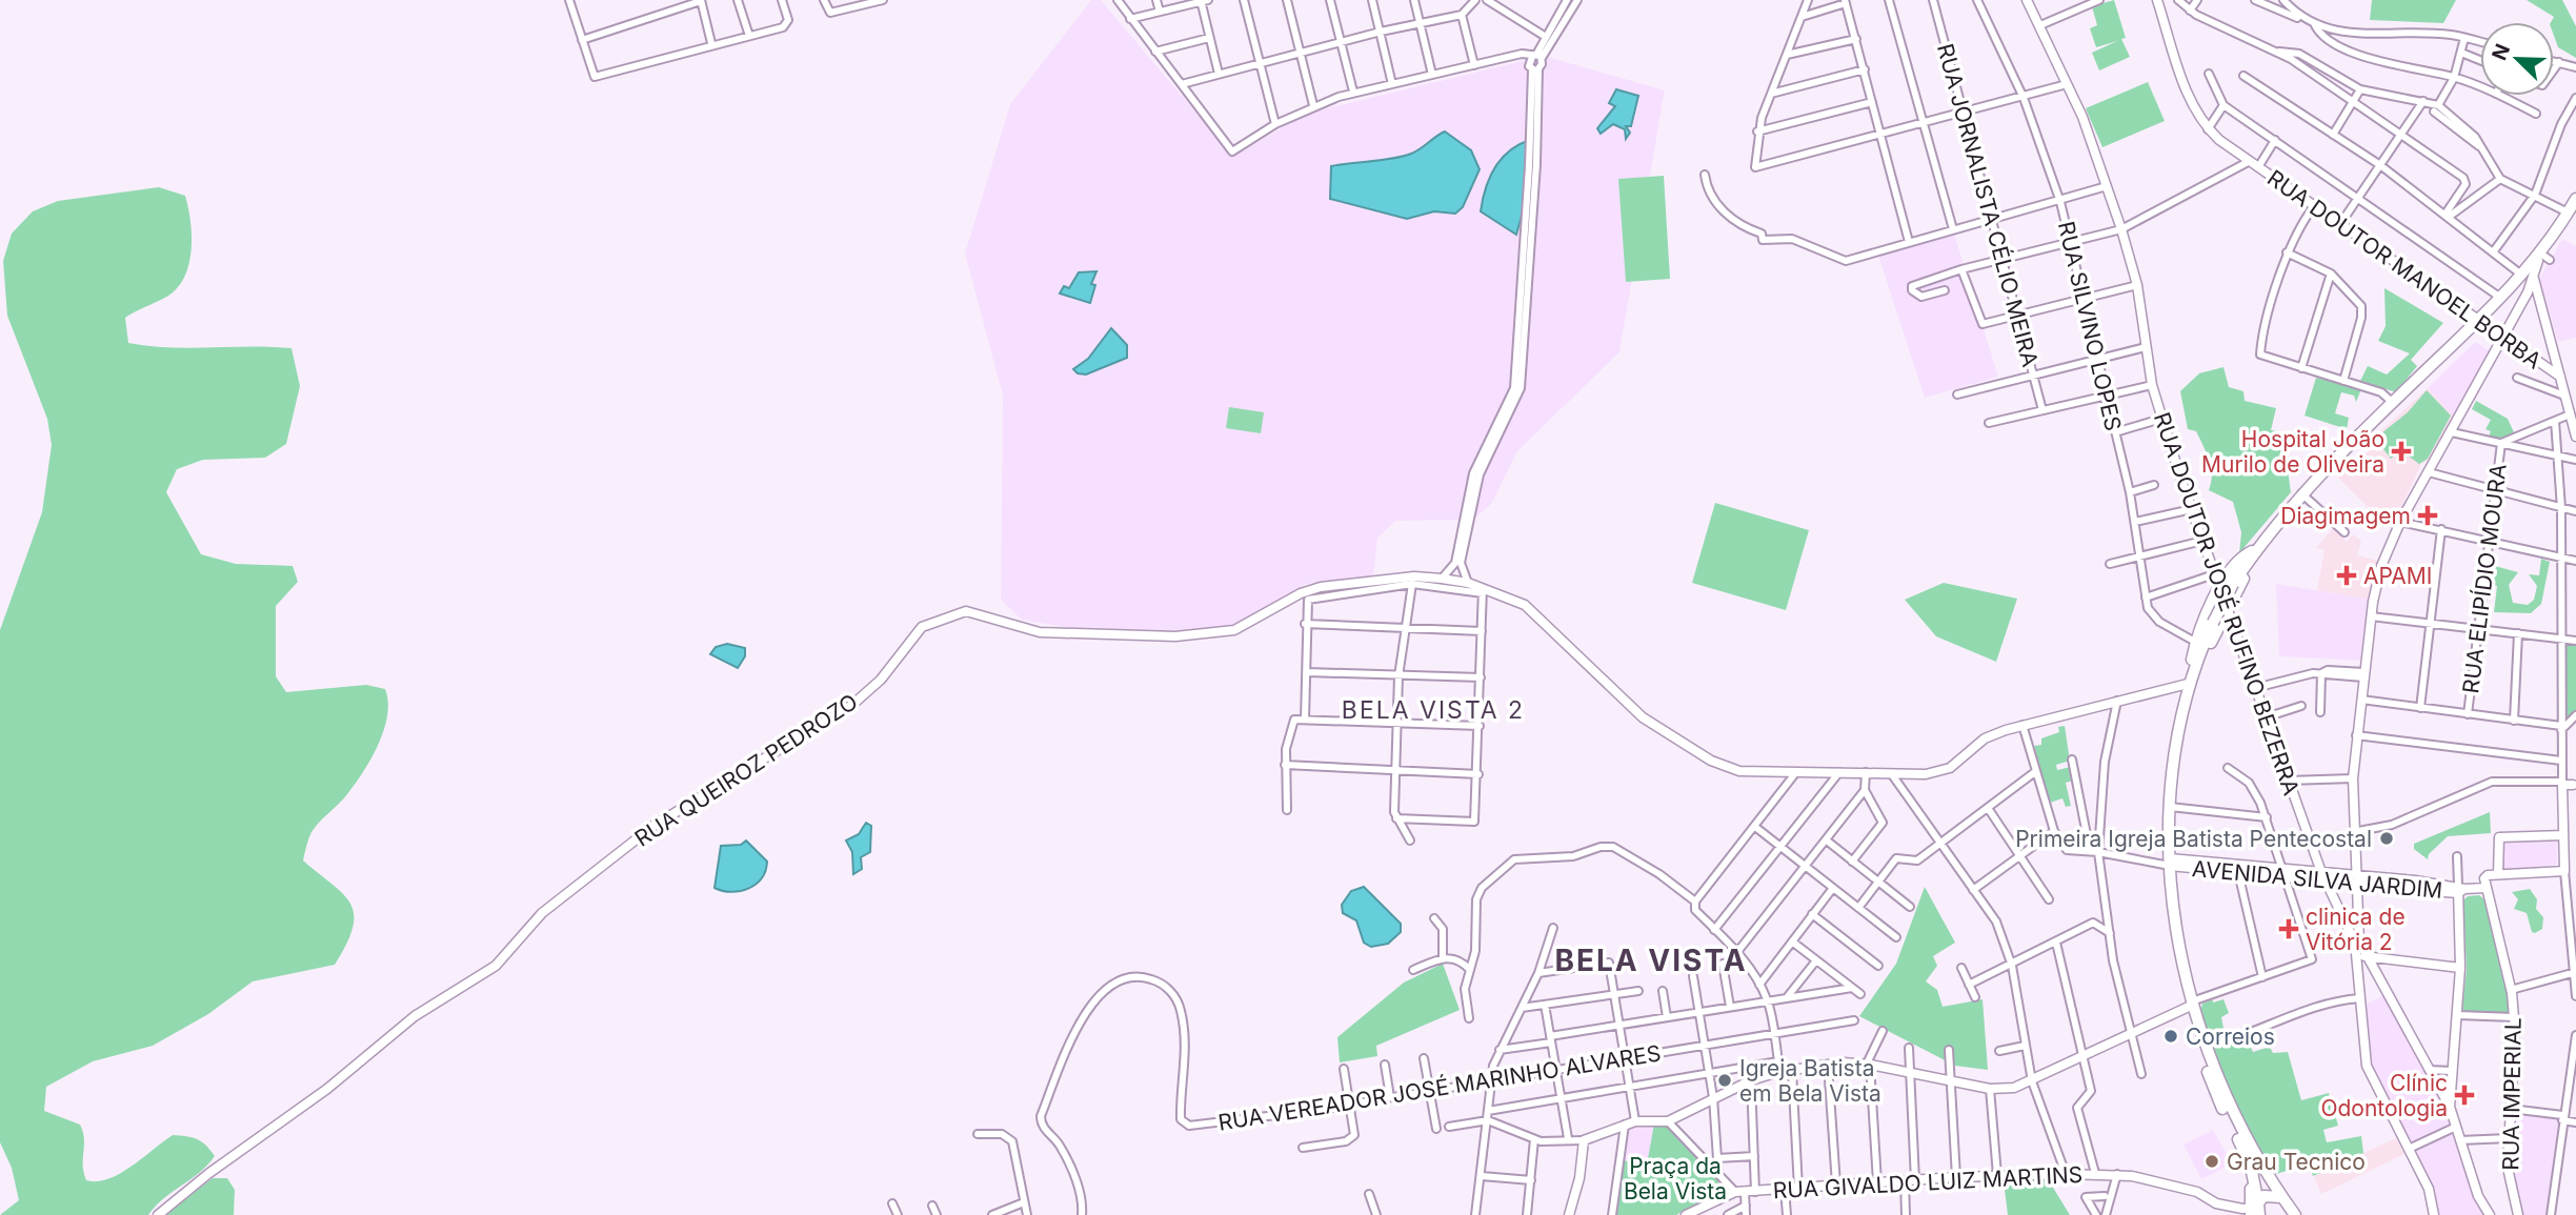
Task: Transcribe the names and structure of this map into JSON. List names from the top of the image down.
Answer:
{
  "streets": {
    "street": [
      "RUA JORNALISTA CÉLIO MEIRA",
      "RUA DOUTOR MANOEL BORBA",
      "RUA SILVINO LOPES",
      "RUA ELIPÍDIO MOURA",
      "RUA DOUTOR JOSÉ RUFINO BEZERRA",
      "RUA QUEIROZ PEDROZO",
      "AVENIDA SILVA JARDIM",
      "RUA VEREADOR JOSÉ MARINHO ALVARES",
      "RUA IMPERIAL",
      "RUA GIVALDO LUIZ MARTINS"
    ]
  },
  "crossings": [
    ["RUA DOUTOR JOSÉ RUFINO BEZERRA", "AVENIDA SILVA JARDIM"],
    ["AVENIDA SILVA JARDIM", "RUA IMPERIAL"]
  ],
  "districts": ["BELA VISTA 2", "BELA VISTA"],
  "parks": ["Praça da Bela Vista"],
  "places": {
    "health": [
      "Hospital João Murilo de Oliveira",
      "Diagimagem",
      "APAMI",
      "clinica de Vitória 2",
      "Clínic Odontologia"
    ],
    "other": [
      "Primeira Igreja Batista Pentecostal",
      "Correios",
      "Igreja Batista em Bela Vista",
      "Grau Tecnico"
    ]
  },
  "north": "top left"
}
